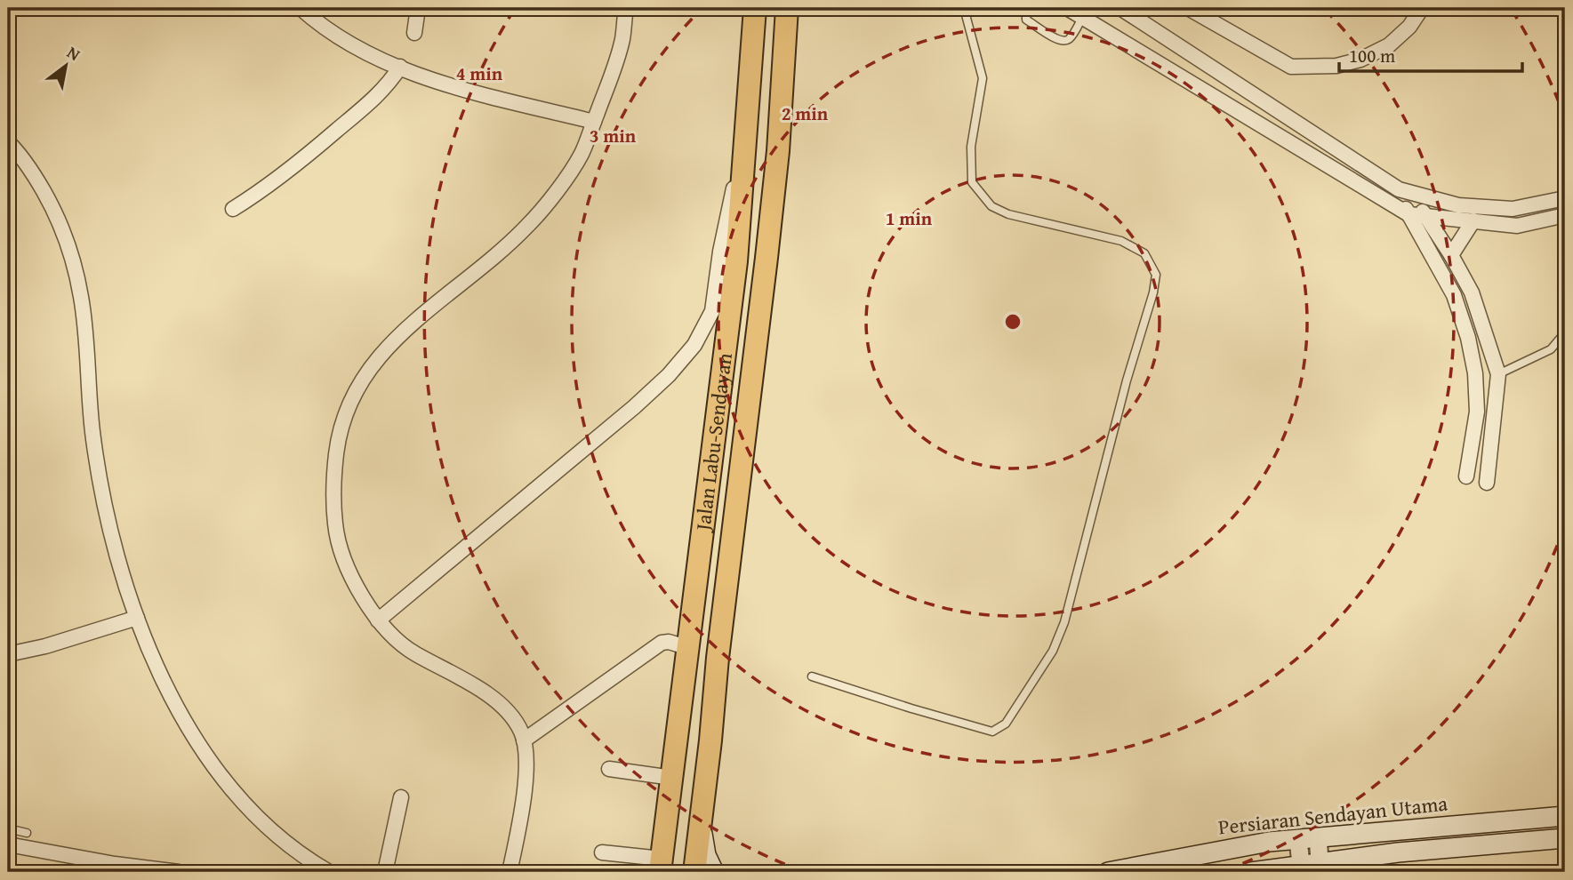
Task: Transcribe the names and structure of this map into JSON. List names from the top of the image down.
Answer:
{
  "streets": {
    "main road": ["Jalan Labu-Sendayan", "Persiaran Sendayan Utama"]
  },
  "scale_bar": "100 m",
  "north": "top right",
  "rings": [
    "4 min",
    "2 min",
    "3 min",
    "1 min"
  ]
}
